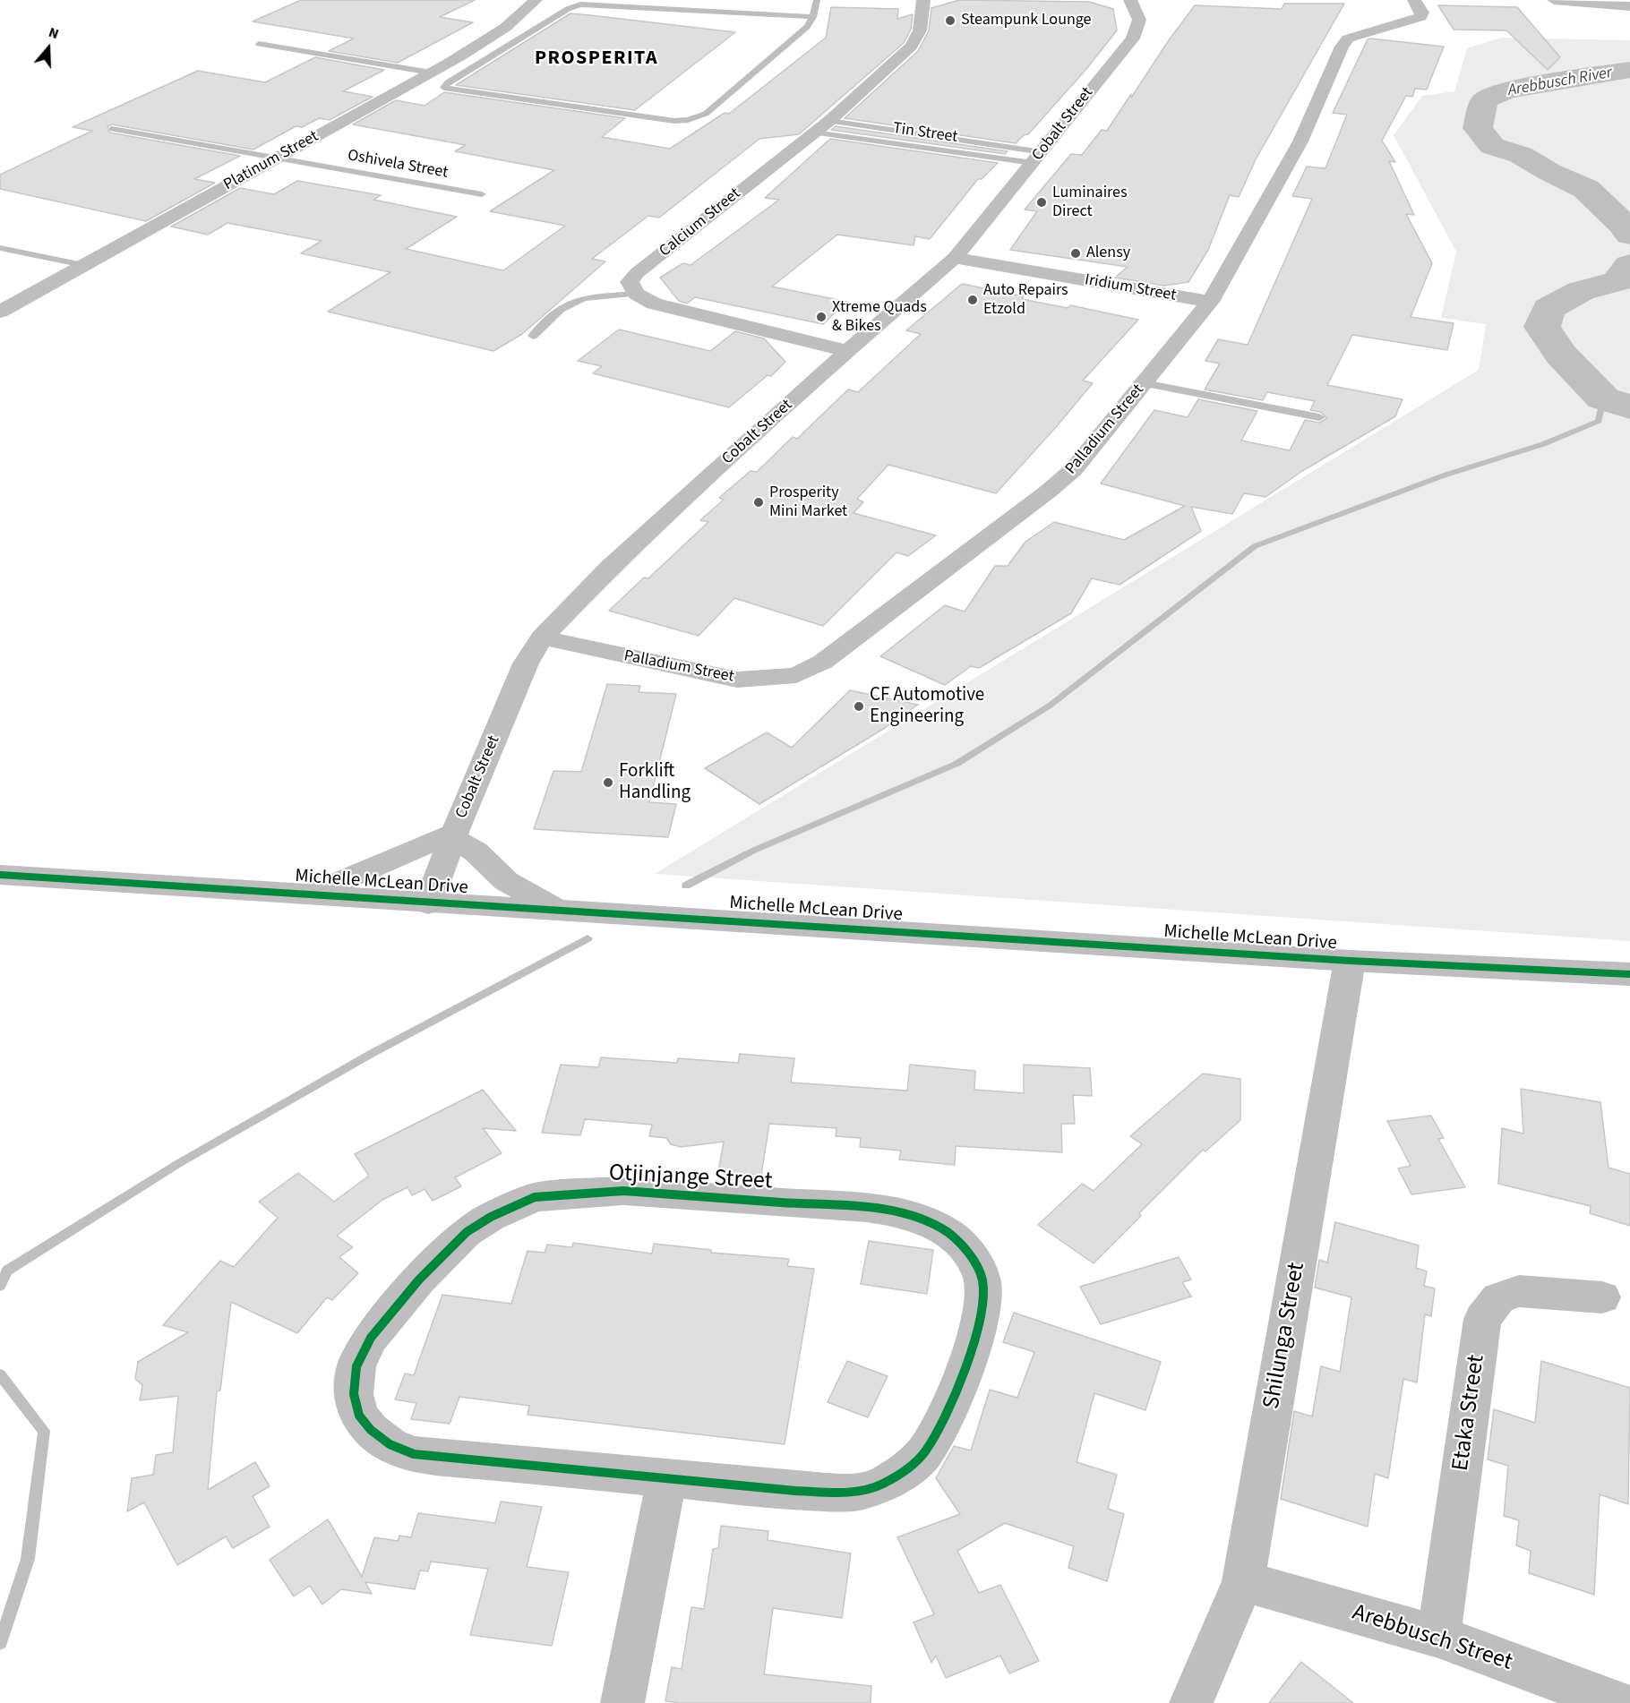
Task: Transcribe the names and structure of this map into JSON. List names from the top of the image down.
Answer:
{
  "streets": {
    "street": [
      "Cobalt Street",
      "Platinum Street",
      "Calcium Street",
      "Iridium Street",
      "Palladium Street",
      "Michelle McLean Drive",
      "Otjinjange Street",
      "Shilunga Street",
      "Etaka Street",
      "Arebbusch Street"
    ],
    "lane": ["Tin Street", "Oshivela Street"]
  },
  "crossings": [
    ["Cobalt Street", "Tin Street"],
    ["Cobalt Street", "Iridium Street"],
    ["Cobalt Street", "Palladium Street"],
    ["Cobalt Street", "Michelle McLean Drive"],
    ["Tin Street", "Calcium Street"],
    ["Platinum Street", "Oshivela Street"],
    ["Iridium Street", "Palladium Street"],
    ["Michelle McLean Drive", "Shilunga Street"],
    ["Shilunga Street", "Arebbusch Street"],
    ["Etaka Street", "Arebbusch Street"]
  ],
  "districts": ["PROSPERITA"],
  "water": ["Arebbusch River"],
  "places": [
    "Steampunk Lounge",
    "Luminaires Direct",
    "Alensy",
    "Auto Repairs Etzold",
    "Xtreme Quads & Bikes",
    "Prosperity Mini Market",
    "CF Automotive Engineering",
    "Forklift Handling"
  ],
  "north": "top"
}
